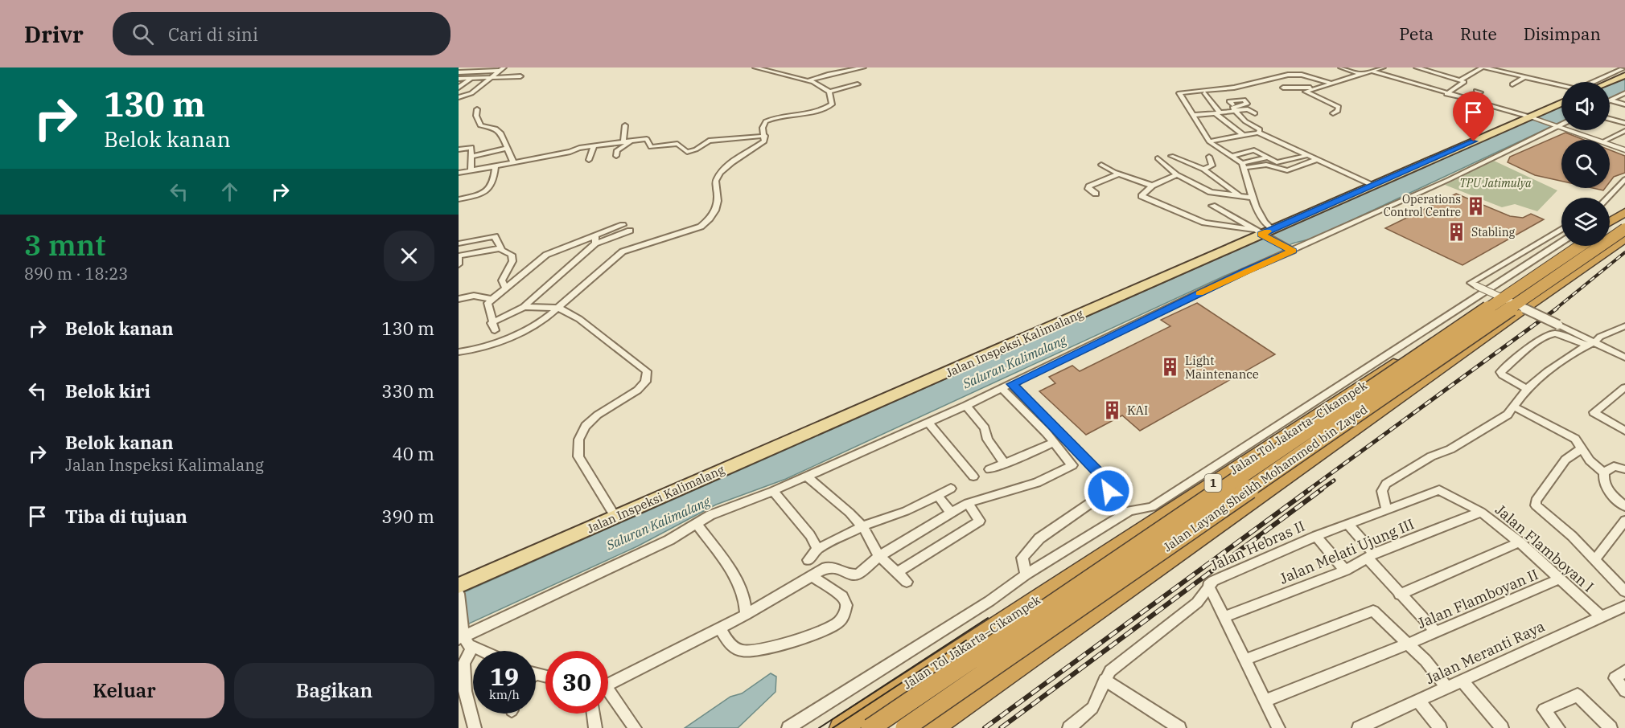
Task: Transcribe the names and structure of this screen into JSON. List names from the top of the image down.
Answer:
{
  "streets": {
    "highway": ["Jalan Tol Jakarta–Cikampek", "Jalan Layang Sheikh Mohammed bin Zayed", "1"],
    "main road": ["Jalan Inspeksi Kalimalang"],
    "street": [
      "Jalan Hebras II",
      "Jalan Flamboyan I",
      "Jalan Melati Ujung III",
      "Jalan Flamboyan II",
      "Jalan Meranti Raya"
    ]
  },
  "crossings": [
    ["Jalan Hebras II", "Jalan Flamboyan I"],
    ["Jalan Hebras II", "Jalan Melati Ujung III"],
    ["Jalan Hebras II", "Jalan Flamboyan II"],
    ["Jalan Flamboyan I", "Jalan Melati Ujung III"],
    ["Jalan Flamboyan I", "Jalan Flamboyan II"],
    ["Jalan Flamboyan I", "Jalan Meranti Raya"]
  ],
  "water": ["Saluran Kalimalang"],
  "parks": ["TPU Jatimulya"],
  "places": {
    "building": [
      "Operations Control Centre",
      "Stabling",
      "Light Maintenance",
      "KAI"
    ]
  },
  "page": {
    "header": "Drivr",
    "search": "Cari di sini",
    "nav": ["Peta", "Rute", "Disimpan"],
    "turn": ["130 m", "Belok kanan"],
    "heading": ["3 mnt", "890 m · 18:23"],
    "list": [
      {
        "name": "Belok kanan",
        "value": "130 m"
      },
      {
        "name": "Belok kiri",
        "value": "330 m"
      },
      {
        "name": "Belok kanan",
        "note": "Jalan Inspeksi Kalimalang",
        "value": "40 m"
      },
      {
        "name": "Tiba di tujuan",
        "value": "390 m"
      }
    ],
    "speed": "19 km/h",
    "limit": "30",
    "buttons": ["Keluar", "Bagikan"]
  }
}
